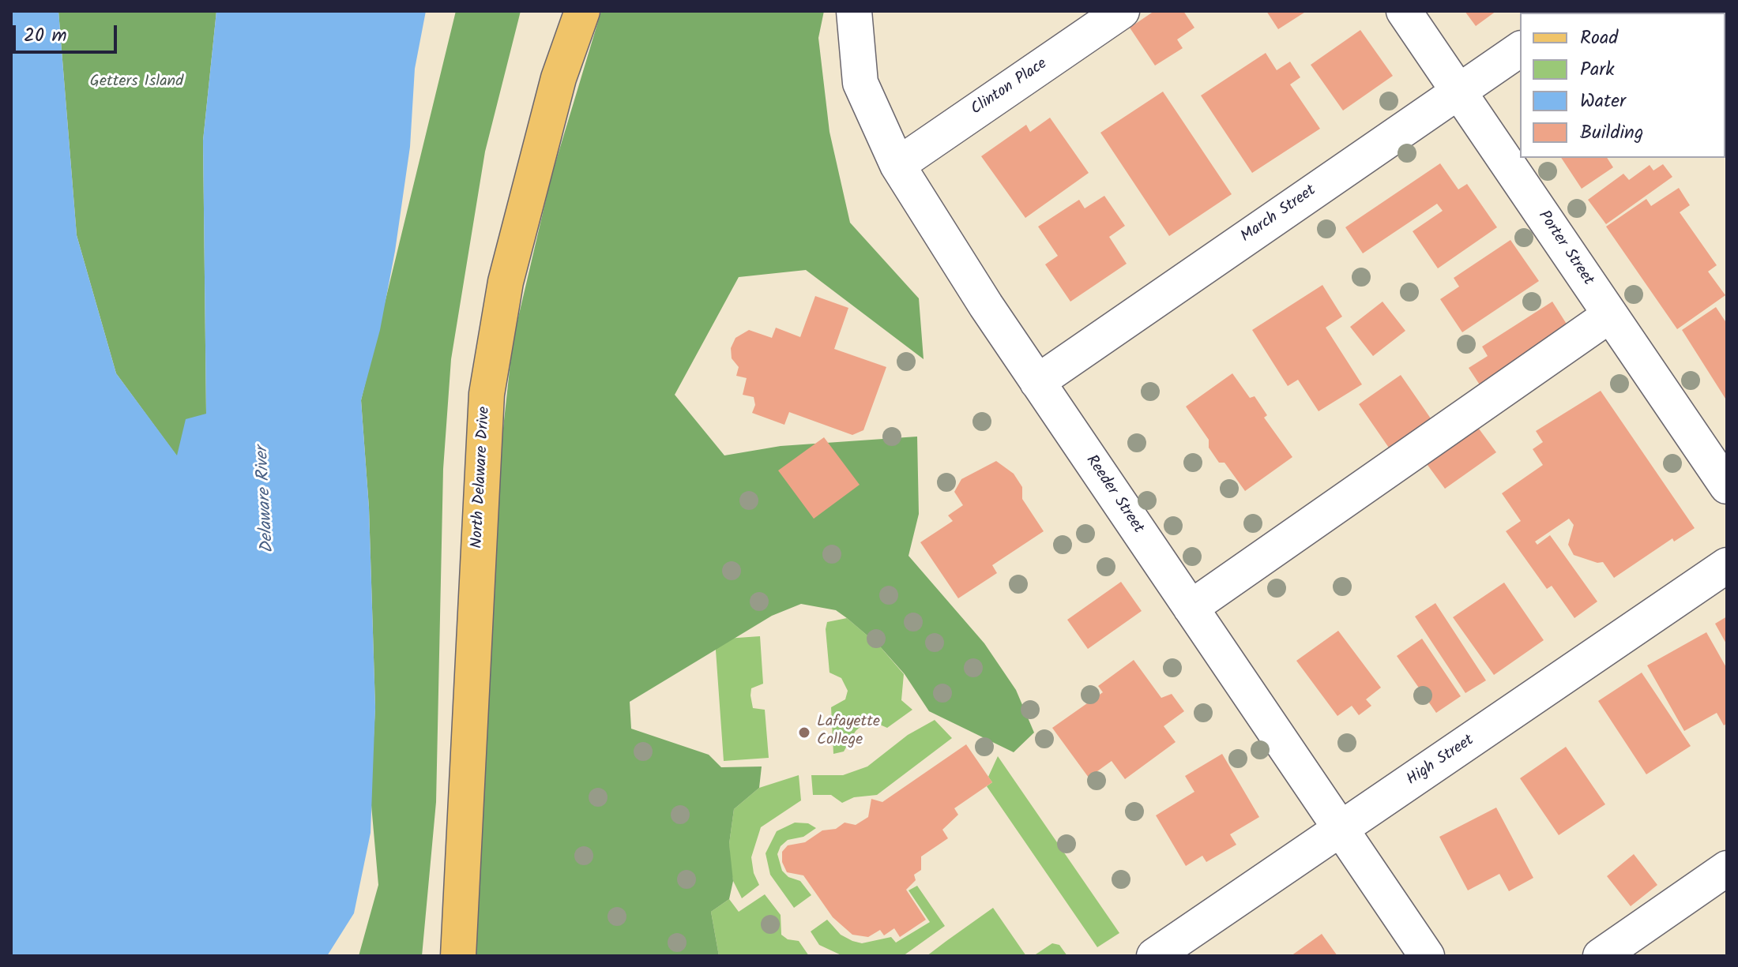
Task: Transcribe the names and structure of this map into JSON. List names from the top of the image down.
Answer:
{
  "streets": {
    "main road": ["North Delaware Drive"],
    "street": [
      "Clinton Place",
      "March Street",
      "Porter Street",
      "Reeder Street",
      "High Street"
    ]
  },
  "crossings": [
    ["Clinton Place", "Reeder Street"],
    ["March Street", "Porter Street"],
    ["March Street", "Reeder Street"],
    ["Reeder Street", "High Street"]
  ],
  "water": ["Delaware River"],
  "parks": ["Getters Island"],
  "places": ["Lafayette College"],
  "legend": [
    "Road",
    "Park",
    "Water",
    "Building"
  ],
  "scale_bar": "20 m"
}
